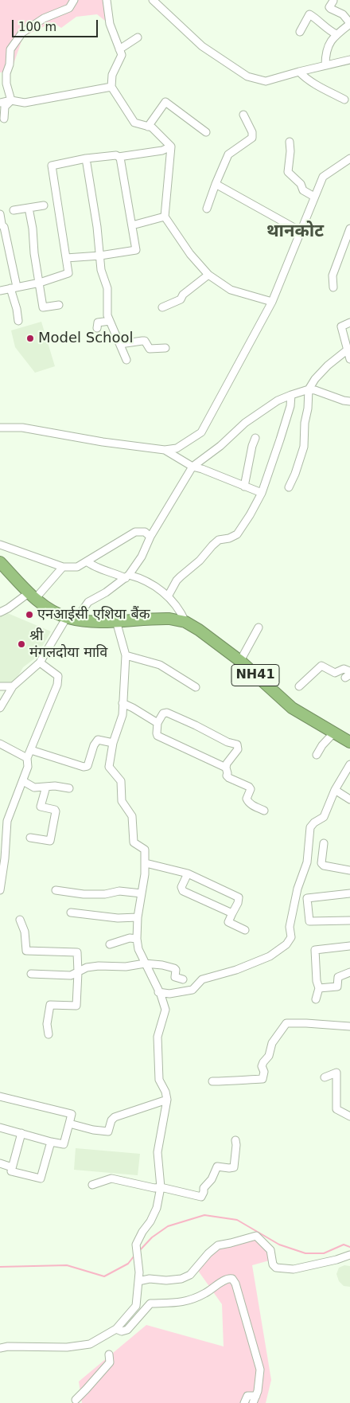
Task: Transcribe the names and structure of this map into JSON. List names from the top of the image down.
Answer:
{
  "streets": {
    "highway": ["NH41"]
  },
  "districts": ["थानकोट"],
  "places": ["Model School", "एनआईसी एशिया बैंक", "श्री मंगलदोया मावि"],
  "scale_bar": "100 m"
}
